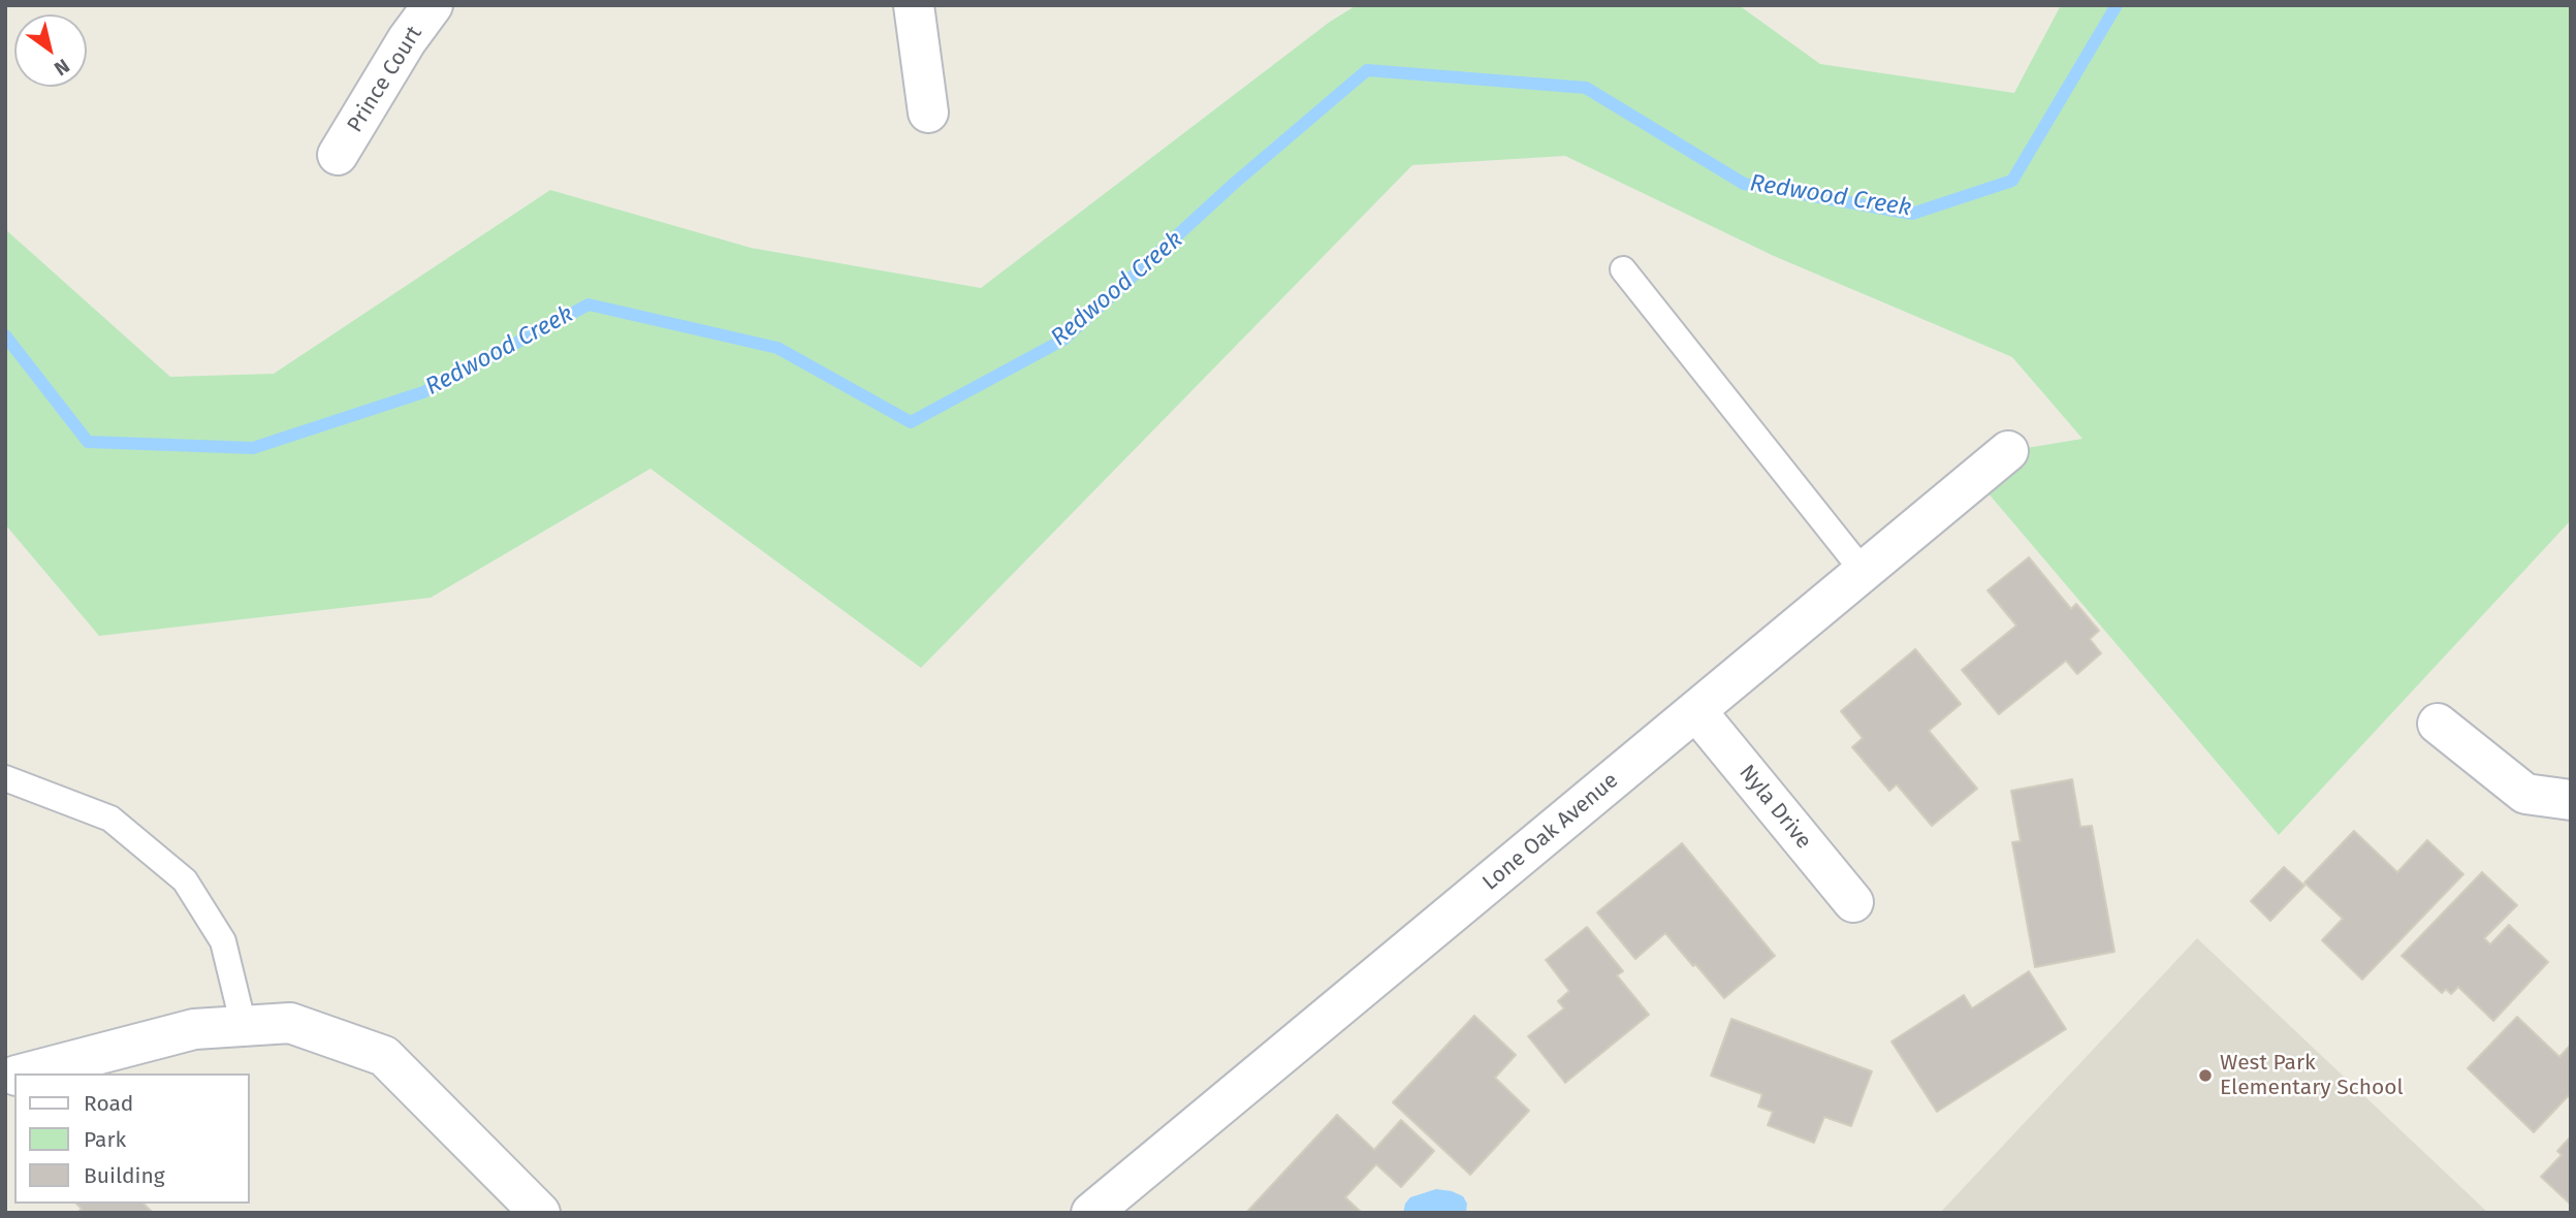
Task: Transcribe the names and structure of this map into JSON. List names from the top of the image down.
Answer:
{
  "streets": {
    "street": ["Prince Court", "Nyla Drive", "Lone Oak Avenue"]
  },
  "crossings": [
    ["Nyla Drive", "Lone Oak Avenue"]
  ],
  "water": ["Redwood Creek"],
  "places": ["West Park Elementary School"],
  "legend": ["Road", "Park", "Building"],
  "north": "bottom right"
}
